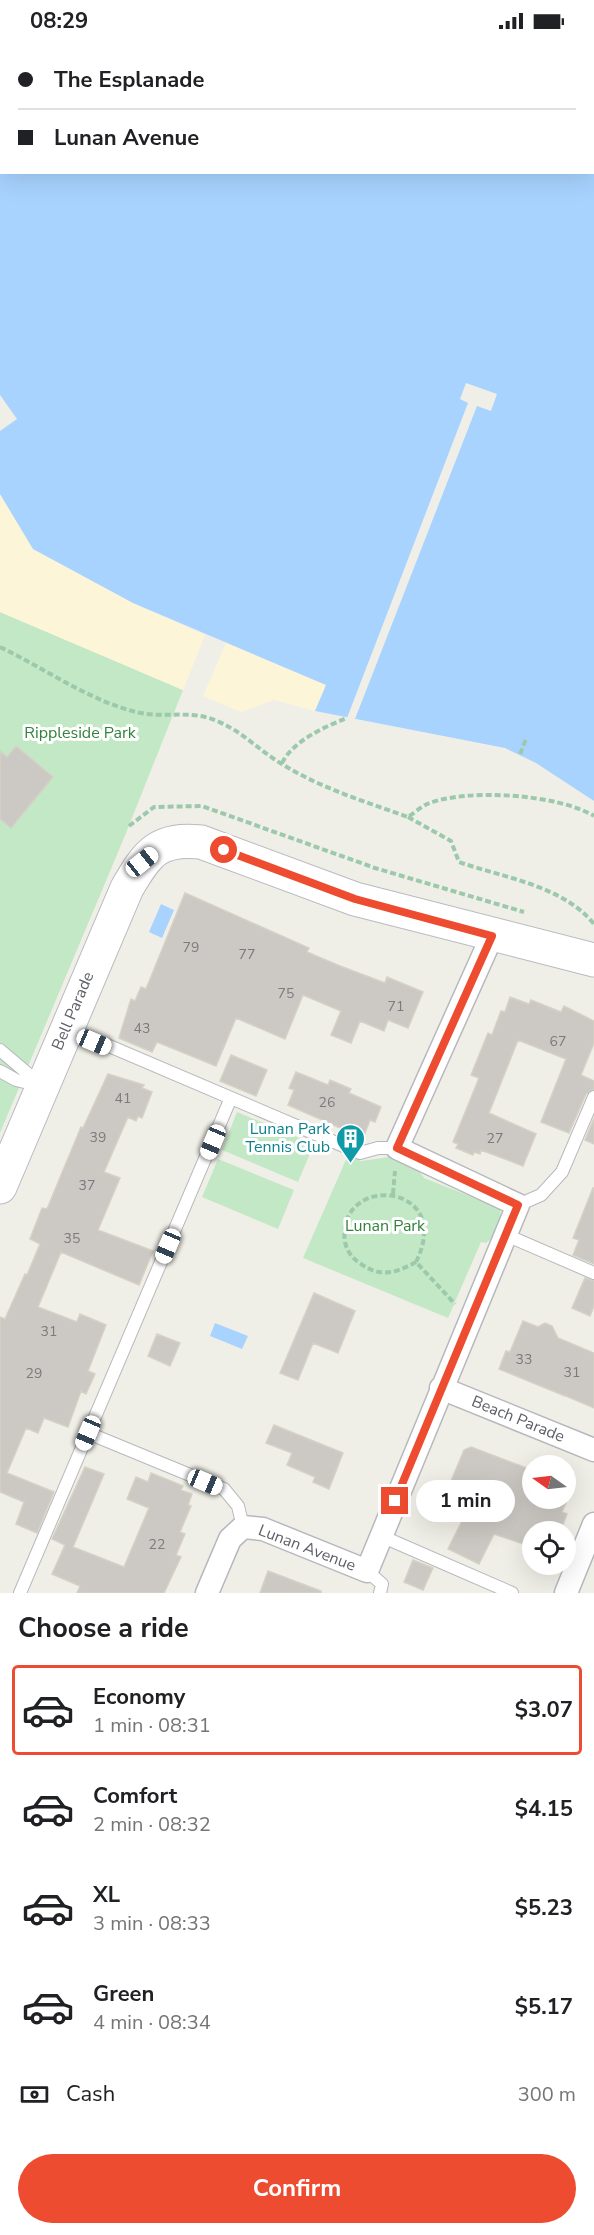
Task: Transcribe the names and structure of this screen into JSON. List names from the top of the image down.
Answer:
{
  "streets": {
    "street": ["Bell Parade", "Beach Parade", "Lunan Avenue"]
  },
  "crossings": [
    ["Beach Parade", "Lunan Avenue"]
  ],
  "parks": ["Rippleside Park", "Lunan Park"],
  "places": {
    "building": ["Lunan Park Tennis Club"]
  },
  "house_numbers": [
    "79",
    "77",
    "75",
    "71",
    "43",
    "67",
    "41",
    "26",
    "39",
    "27",
    "37",
    "35",
    "31",
    "33",
    "31",
    "29",
    "22"
  ],
  "north": "left",
  "page": {
    "status": "08:29",
    "banner": ["The Esplanade", "Lunan Avenue"],
    "bubble": "1 min",
    "heading": "Choose a ride",
    "list": [
      {
        "name": "Economy",
        "note": "1 min · 08:31",
        "value": "$3.07"
      },
      {
        "name": "Comfort",
        "note": "2 min · 08:32",
        "value": "$4.15"
      },
      {
        "name": "XL",
        "note": "3 min · 08:33",
        "value": "$5.23"
      },
      {
        "name": "Green",
        "note": "4 min · 08:34",
        "value": "$5.17"
      }
    ],
    "pay": ["Cash", "300 m"],
    "buttons": "Confirm"
  }
}
